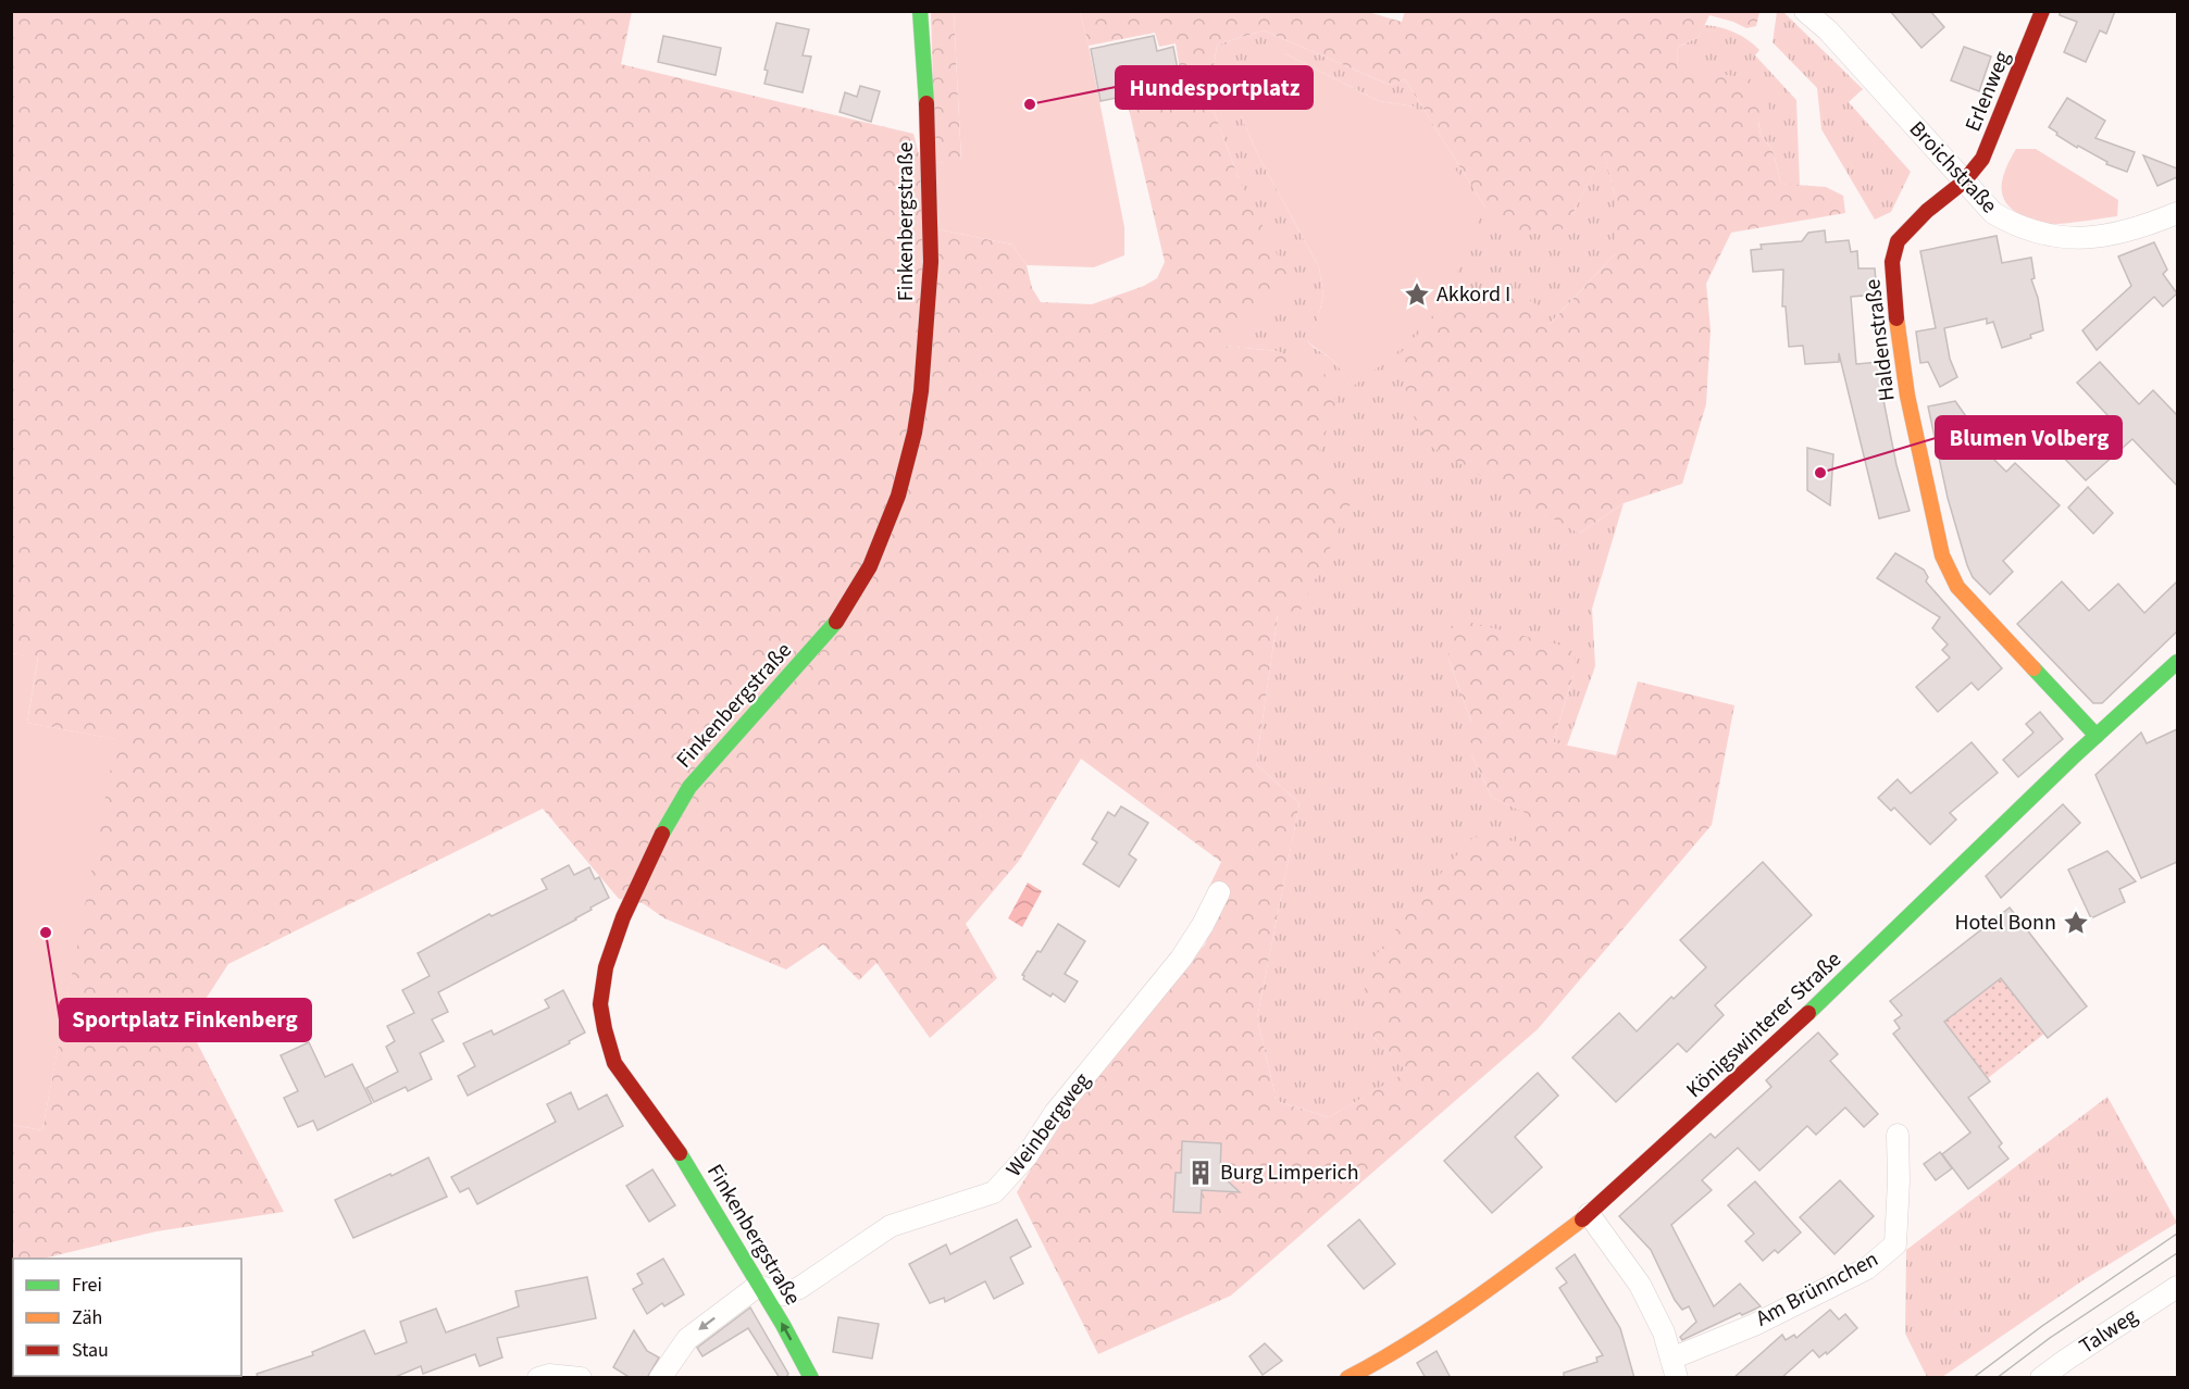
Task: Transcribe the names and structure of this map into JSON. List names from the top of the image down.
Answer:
{
  "streets": {
    "street": [
      "Erlenweg",
      "Broichstraße",
      "Finkenbergstraße",
      "Haldenstraße",
      "Königswinterer Straße",
      "Weinbergweg",
      "Am Brünnchen",
      "Talweg"
    ]
  },
  "crossings": [
    ["Erlenweg", "Broichstraße"],
    ["Erlenweg", "Haldenstraße"],
    ["Broichstraße", "Haldenstraße"],
    ["Finkenbergstraße", "Weinbergweg"],
    ["Haldenstraße", "Königswinterer Straße"]
  ],
  "places": {
    "other": ["Hundesportplatz", "Blumen Volberg", "Sportplatz Finkenberg"],
    "place": ["Akkord I", "Hotel Bonn"],
    "building": ["Burg Limperich"]
  },
  "legend": ["Frei", "Zäh", "Stau"]
}
